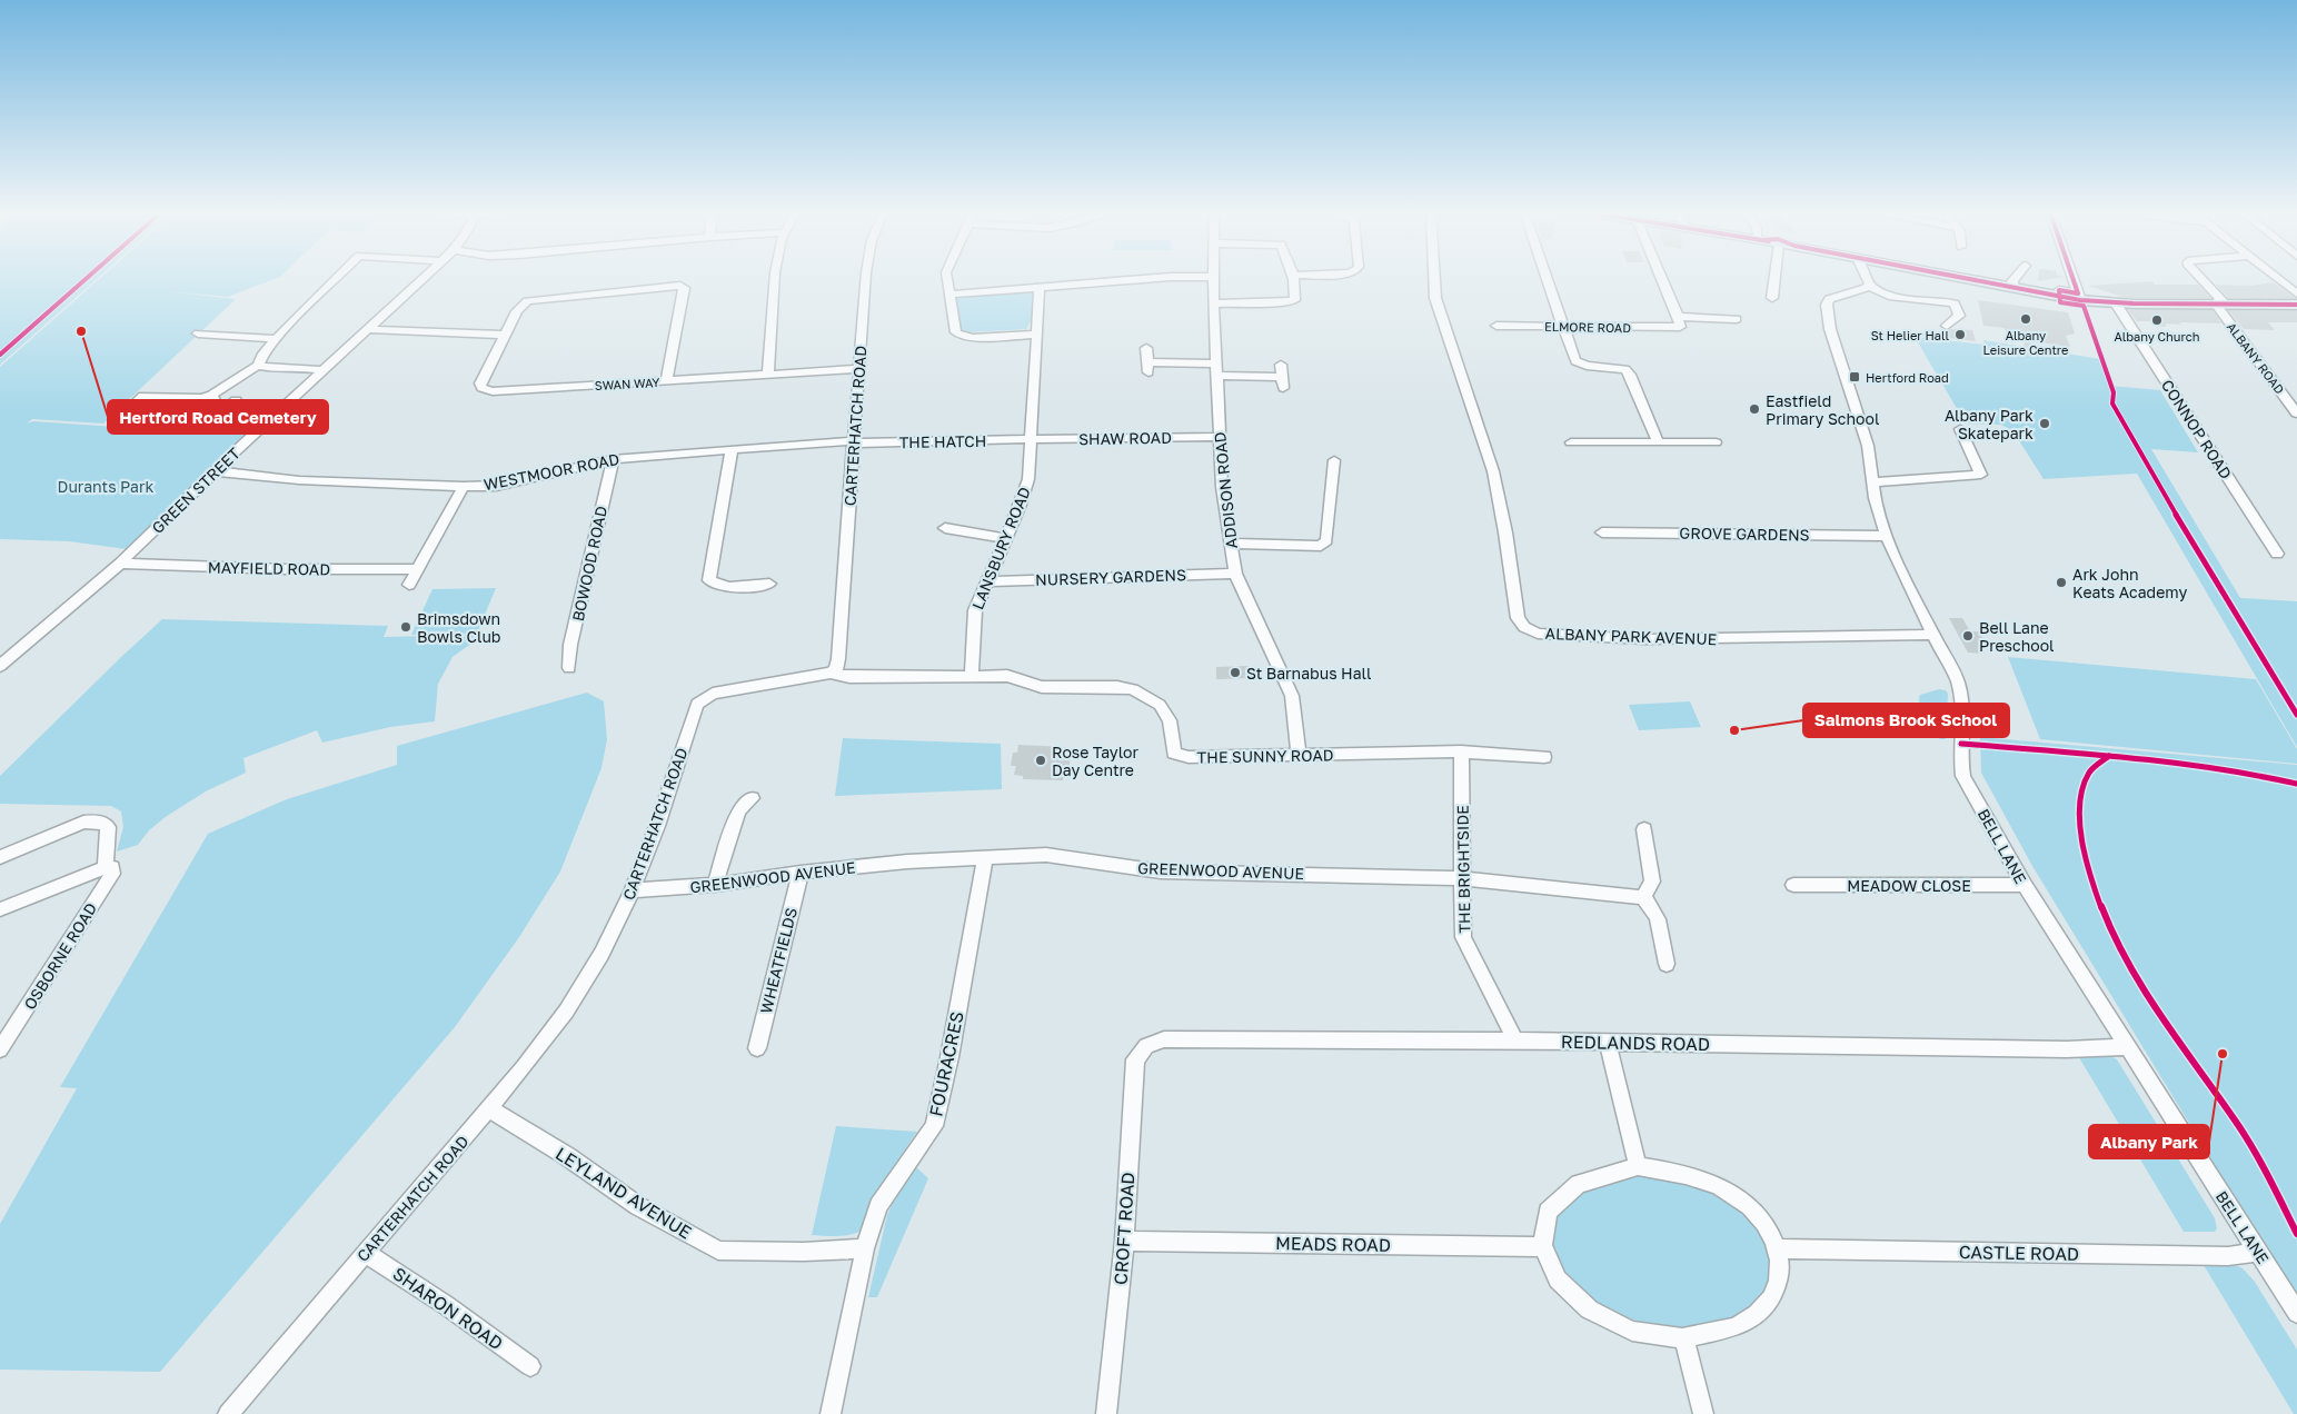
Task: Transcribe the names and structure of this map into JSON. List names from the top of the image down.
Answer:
{
  "streets": {
    "street": [
      "ELMORE ROAD",
      "ALBANY ROAD",
      "SWAN WAY",
      "CARTERHATCH ROAD",
      "CONNOP ROAD",
      "SHAW ROAD",
      "THE HATCH",
      "WESTMOOR ROAD",
      "GREEN STREET",
      "ADDISON ROAD",
      "GROVE GARDENS",
      "LANSBURY ROAD",
      "BOWOOD ROAD",
      "MAYFIELD ROAD",
      "NURSERY GARDENS",
      "ALBANY PARK AVENUE",
      "THE SUNNY ROAD",
      "BELL LANE",
      "THE BRIGHTSIDE",
      "GREENWOOD AVENUE",
      "MEADOW CLOSE",
      "OSBORNE ROAD",
      "WHEATFIELDS",
      "REDLANDS ROAD",
      "FOURACRES",
      "LEYLAND AVENUE",
      "CROFT ROAD",
      "MEADS ROAD",
      "CASTLE ROAD",
      "SHARON ROAD"
    ]
  },
  "crossings": [
    ["SWAN WAY", "CARTERHATCH ROAD"],
    ["CARTERHATCH ROAD", "THE HATCH"],
    ["CARTERHATCH ROAD", "WESTMOOR ROAD"],
    ["CARTERHATCH ROAD", "THE SUNNY ROAD"],
    ["CARTERHATCH ROAD", "GREENWOOD AVENUE"],
    ["CARTERHATCH ROAD", "LEYLAND AVENUE"],
    ["CARTERHATCH ROAD", "SHARON ROAD"],
    ["SHAW ROAD", "THE HATCH"],
    ["SHAW ROAD", "ADDISON ROAD"],
    ["SHAW ROAD", "LANSBURY ROAD"],
    ["THE HATCH", "WESTMOOR ROAD"],
    ["THE HATCH", "LANSBURY ROAD"],
    ["WESTMOOR ROAD", "GREEN STREET"],
    ["WESTMOOR ROAD", "BOWOOD ROAD"],
    ["GREEN STREET", "MAYFIELD ROAD"],
    ["ADDISON ROAD", "NURSERY GARDENS"],
    ["ADDISON ROAD", "THE SUNNY ROAD"],
    ["GROVE GARDENS", "BELL LANE"],
    ["LANSBURY ROAD", "NURSERY GARDENS"],
    ["LANSBURY ROAD", "THE SUNNY ROAD"],
    ["ALBANY PARK AVENUE", "BELL LANE"],
    ["THE SUNNY ROAD", "THE BRIGHTSIDE"],
    ["BELL LANE", "MEADOW CLOSE"],
    ["BELL LANE", "REDLANDS ROAD"],
    ["BELL LANE", "CASTLE ROAD"],
    ["THE BRIGHTSIDE", "GREENWOOD AVENUE"],
    ["THE BRIGHTSIDE", "REDLANDS ROAD"],
    ["GREENWOOD AVENUE", "WHEATFIELDS"],
    ["GREENWOOD AVENUE", "FOURACRES"],
    ["REDLANDS ROAD", "CROFT ROAD"],
    ["FOURACRES", "LEYLAND AVENUE"],
    ["CROFT ROAD", "MEADS ROAD"]
  ],
  "parks": ["Durants Park"],
  "places": {
    "other": [
      "Albany Leisure Centre",
      "Albany Church",
      "Hertford Road Cemetery",
      "St Helier Hall",
      "Eastfield Primary School",
      "Albany Park Skatepark",
      "Ark John Keats Academy",
      "Brimsdown Bowls Club",
      "Bell Lane Preschool",
      "St Barnabus Hall",
      "Salmons Brook School",
      "Rose Taylor Day Centre",
      "Albany Park"
    ],
    "transit": ["Hertford Road"]
  }
}
